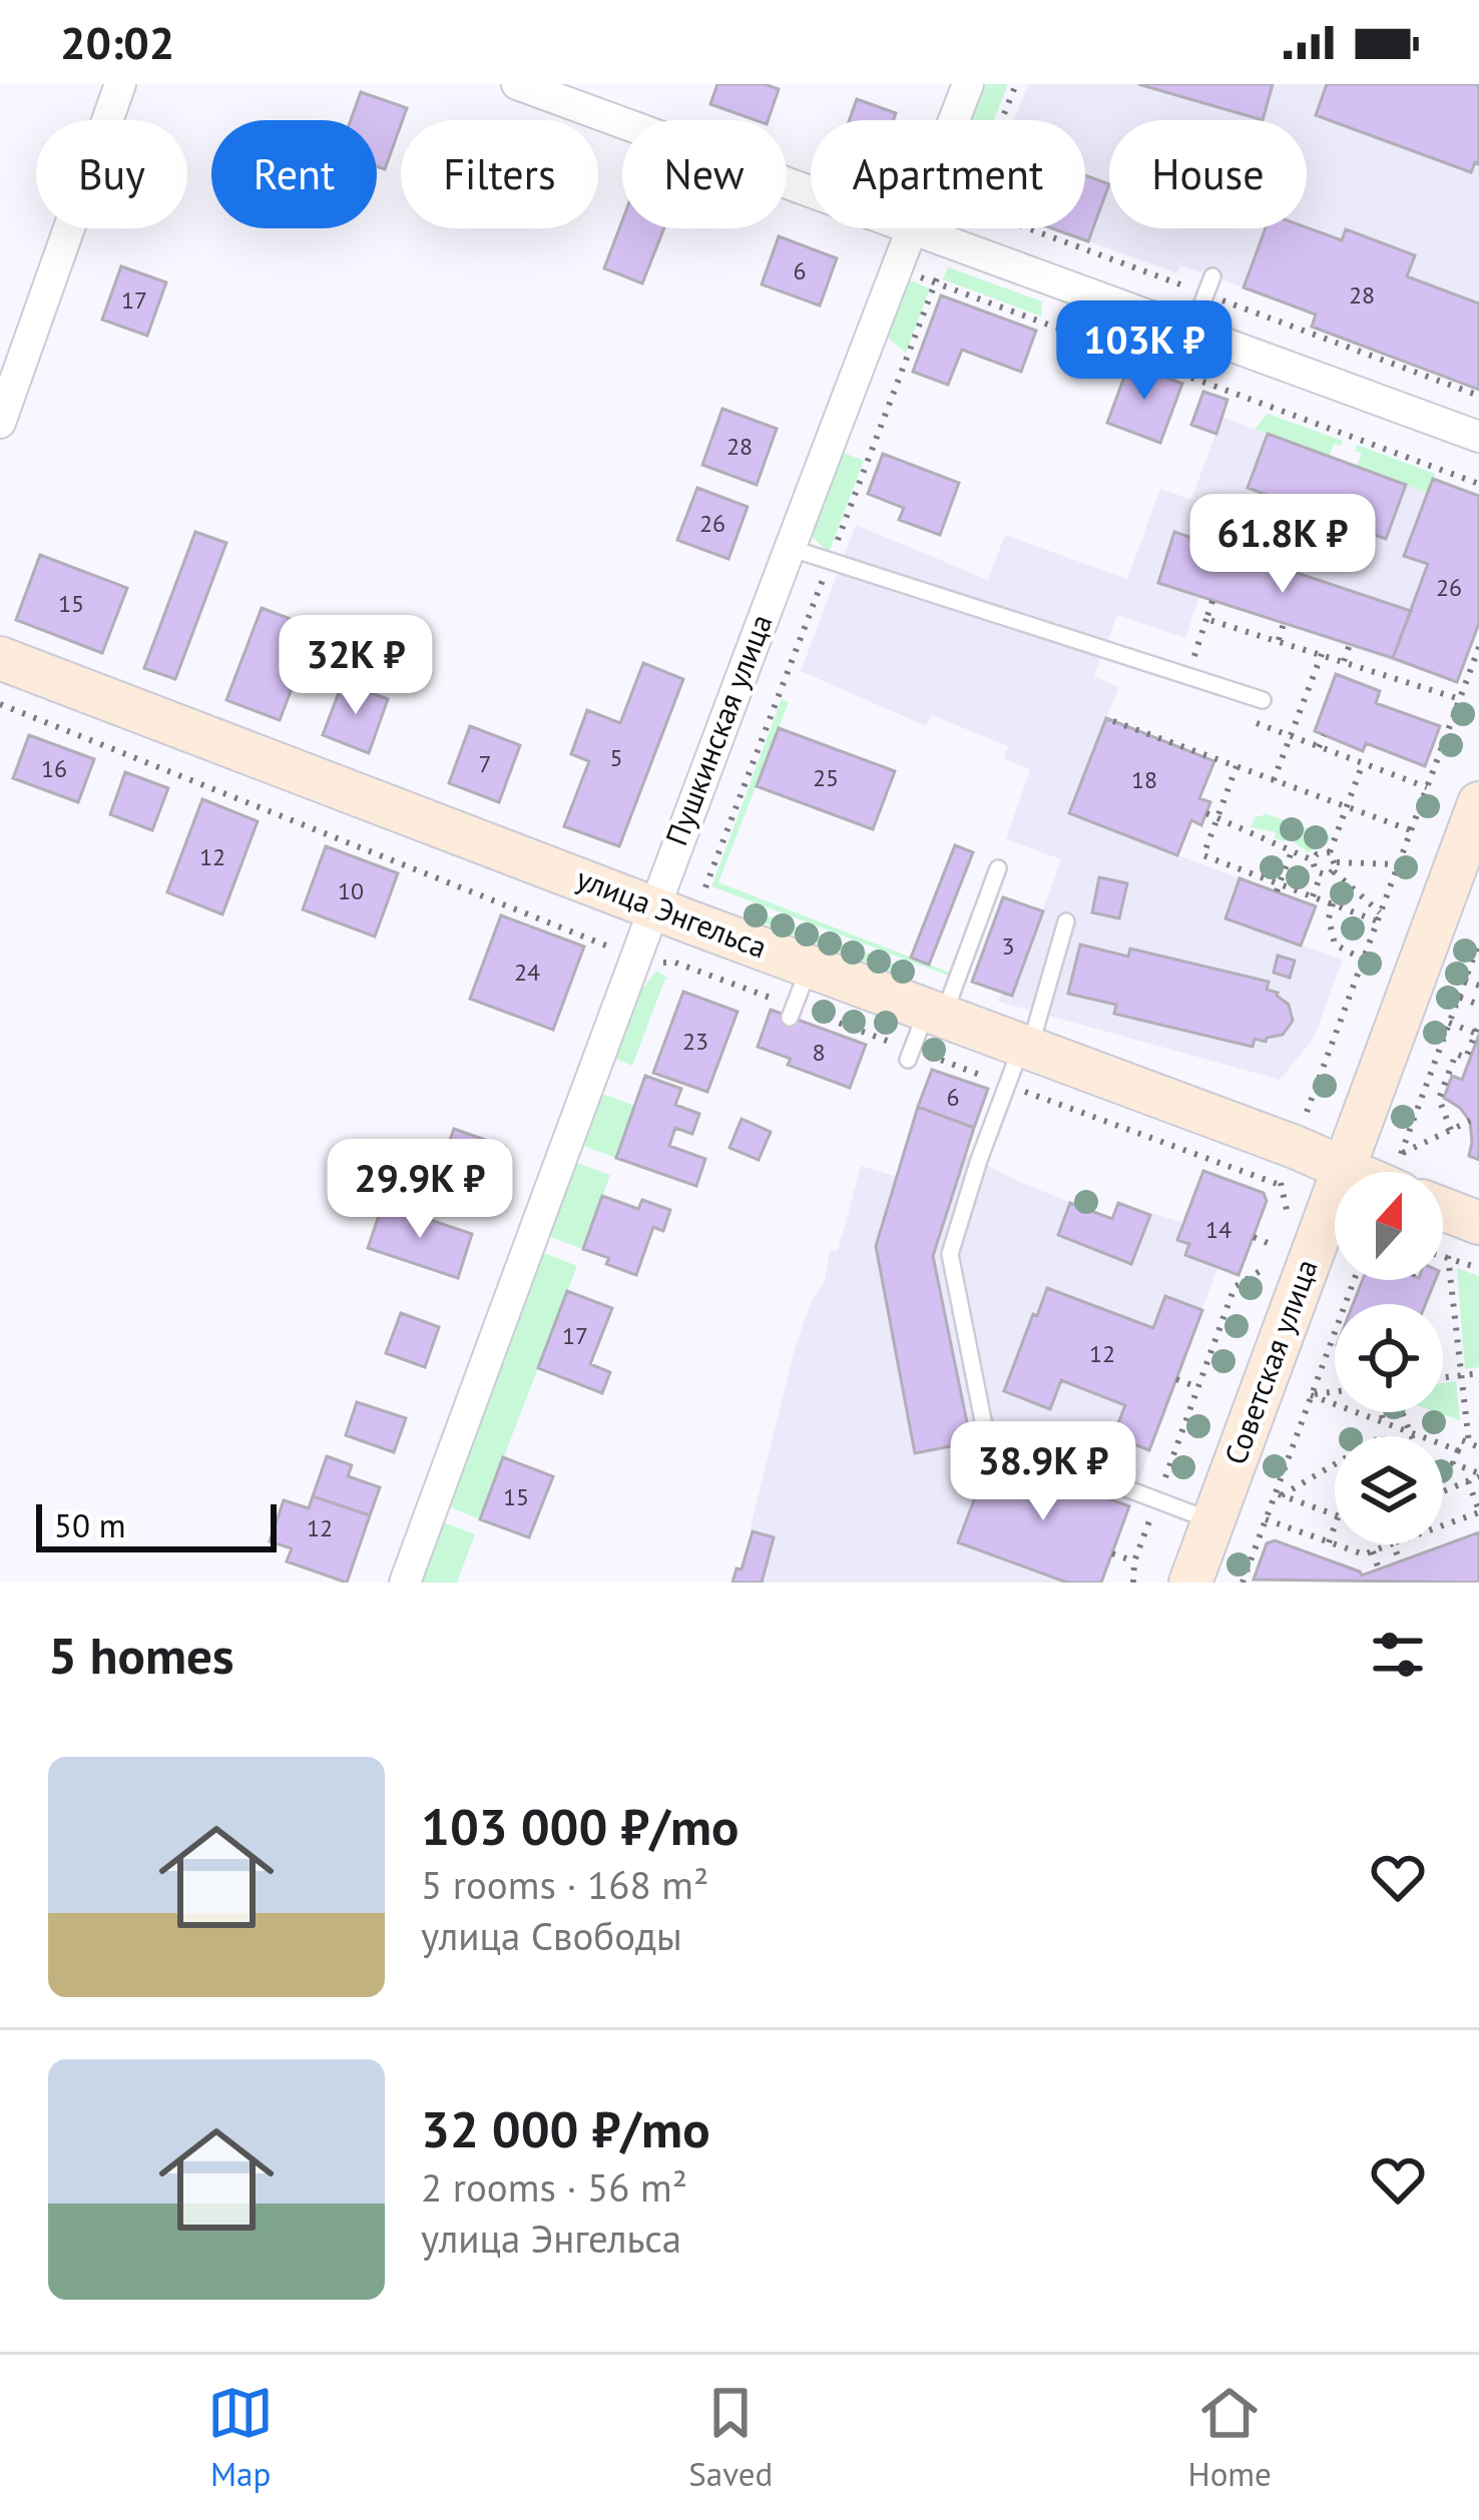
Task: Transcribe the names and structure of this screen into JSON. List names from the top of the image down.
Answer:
{
  "streets": {
    "street": ["Пушкинская улица", "улица Энгельса", "Советская улица"]
  },
  "crossings": [
    ["Пушкинская улица", "улица Энгельса"],
    ["улица Энгельса", "Советская улица"]
  ],
  "house_numbers": [
    "6",
    "28",
    "17",
    "28",
    "26",
    "26",
    "15",
    "5",
    "7",
    "16",
    "25",
    "18",
    "12",
    "10",
    "3",
    "24",
    "23",
    "8",
    "6",
    "14",
    "17",
    "12",
    "15",
    "12"
  ],
  "scale_bar": "50 m",
  "north": "top",
  "page": {
    "status": "20:02",
    "chip": [
      "Buy",
      "Rent",
      "Filters",
      "New",
      "Apartment",
      "House"
    ],
    "price": [
      "103K ₽",
      "61.8K ₽",
      "32K ₽",
      "29.9K ₽",
      "38.9K ₽"
    ],
    "scale": "50 m",
    "heading": "5 homes",
    "list": [
      {
        "name": "103 000 ₽/mo",
        "note": "5 rooms · 168 m² · улица Свободы"
      },
      {
        "name": "32 000 ₽/mo",
        "note": "2 rooms · 56 m² · улица Энгельса"
      }
    ],
    "tabs": ["Map", "Saved", "Home"]
  }
}
